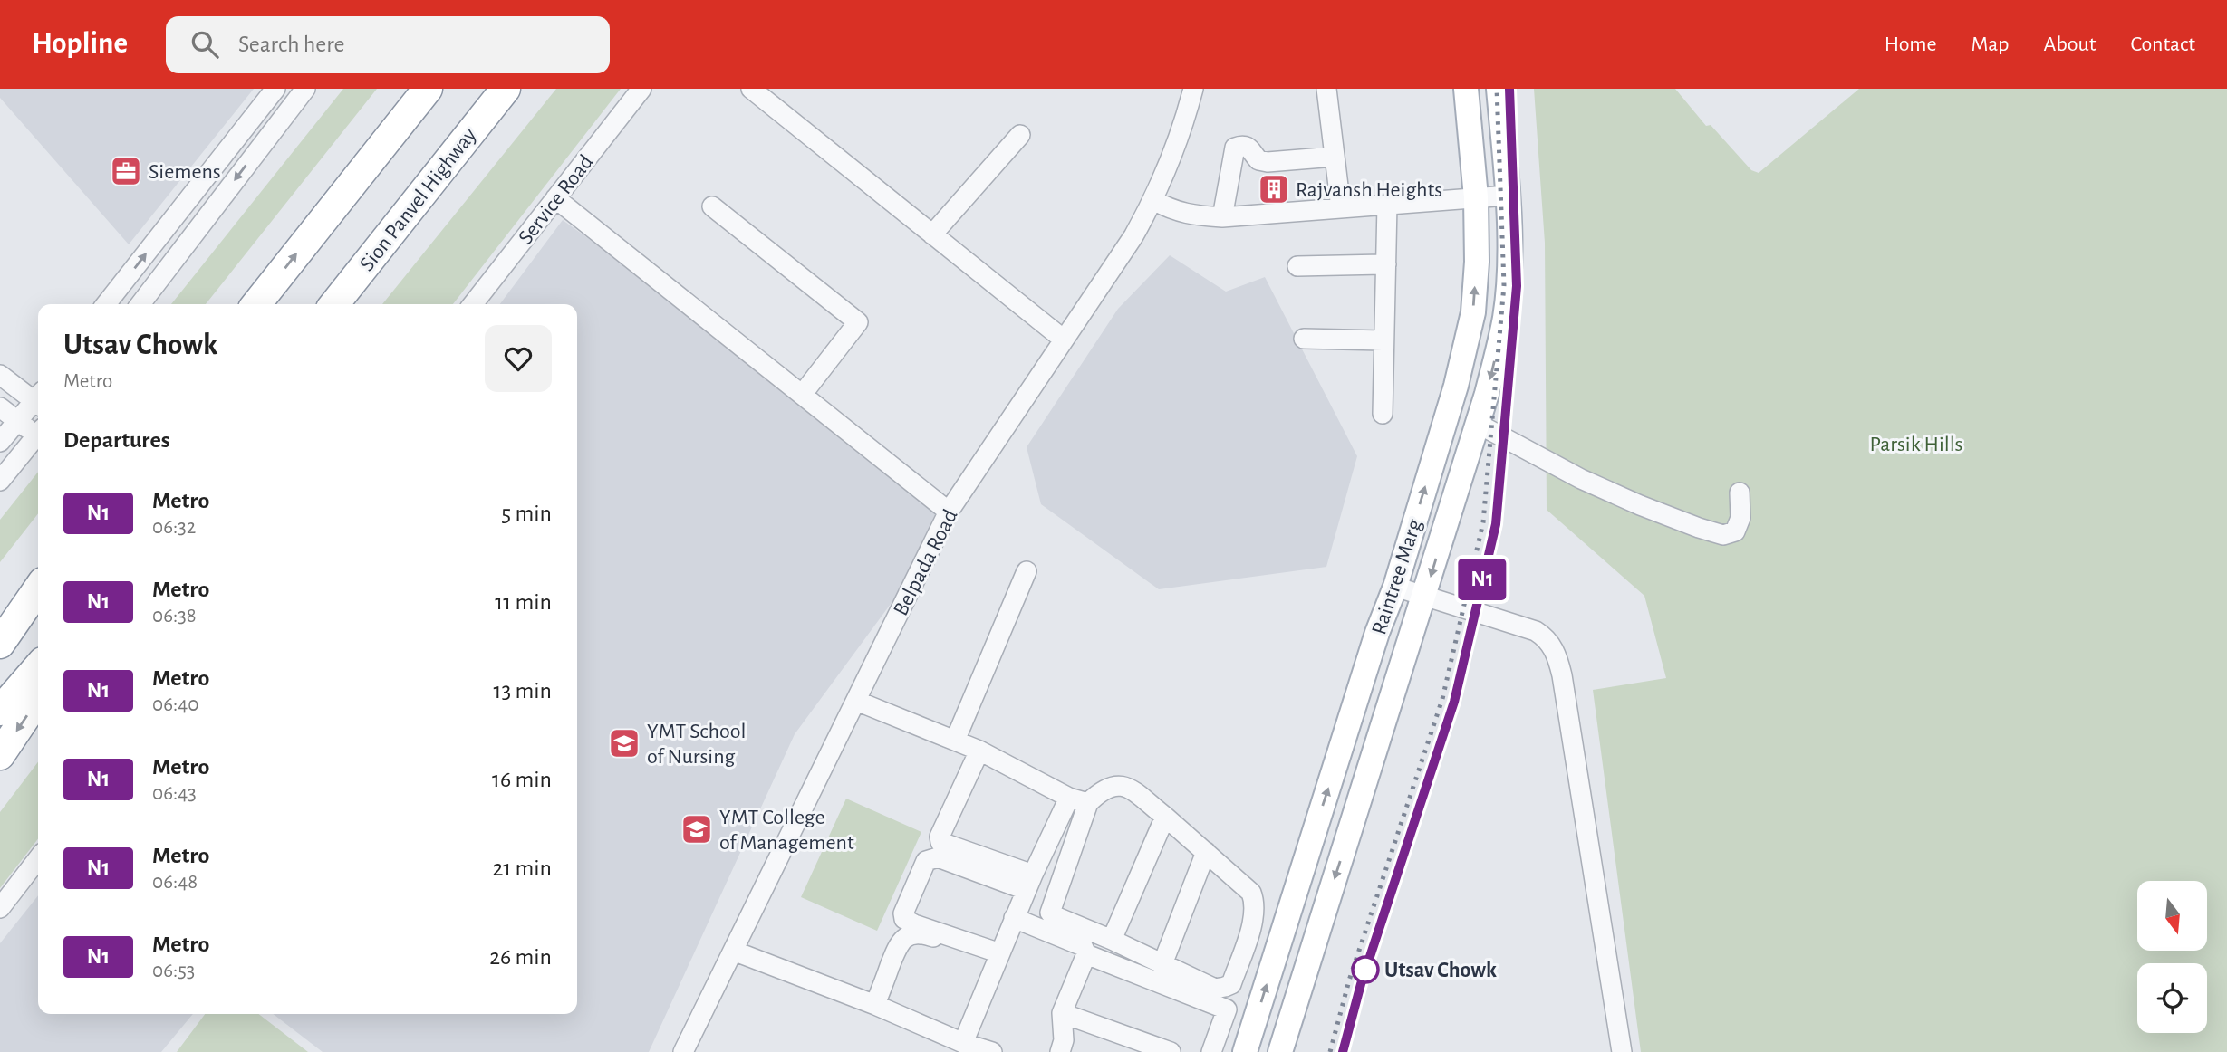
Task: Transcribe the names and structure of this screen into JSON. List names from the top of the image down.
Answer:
{
  "streets": {
    "highway": ["Sion Panvel Highway"],
    "main road": ["Raintree Marg"],
    "street": ["Service Road", "Belpada Road"]
  },
  "parks": ["Parsik Hills"],
  "places": {
    "office": ["Siemens"],
    "building": ["Rajvansh Heights"],
    "school or university": ["YMT School of Nursing", "YMT College of Management"],
    "other": ["Utsav Chowk"]
  },
  "lines": ["metro line N1"],
  "north": "bottom",
  "page": {
    "header": "Hopline",
    "search": "Search here",
    "nav": [
      "Home",
      "Map",
      "About",
      "Contact"
    ],
    "on_map": "N1",
    "heading": [
      ["Utsav Chowk", "Metro"],
      "Departures"
    ],
    "list": [
      {
        "mark": "N1",
        "name": "Metro",
        "note": "06:32",
        "value": "5 min"
      },
      {
        "mark": "N1",
        "name": "Metro",
        "note": "06:38",
        "value": "11 min"
      },
      {
        "mark": "N1",
        "name": "Metro",
        "note": "06:40",
        "value": "13 min"
      },
      {
        "mark": "N1",
        "name": "Metro",
        "note": "06:43",
        "value": "16 min"
      },
      {
        "mark": "N1",
        "name": "Metro",
        "note": "06:48",
        "value": "21 min"
      },
      {
        "mark": "N1",
        "name": "Metro",
        "note": "06:53",
        "value": "26 min"
      }
    ]
  }
}
